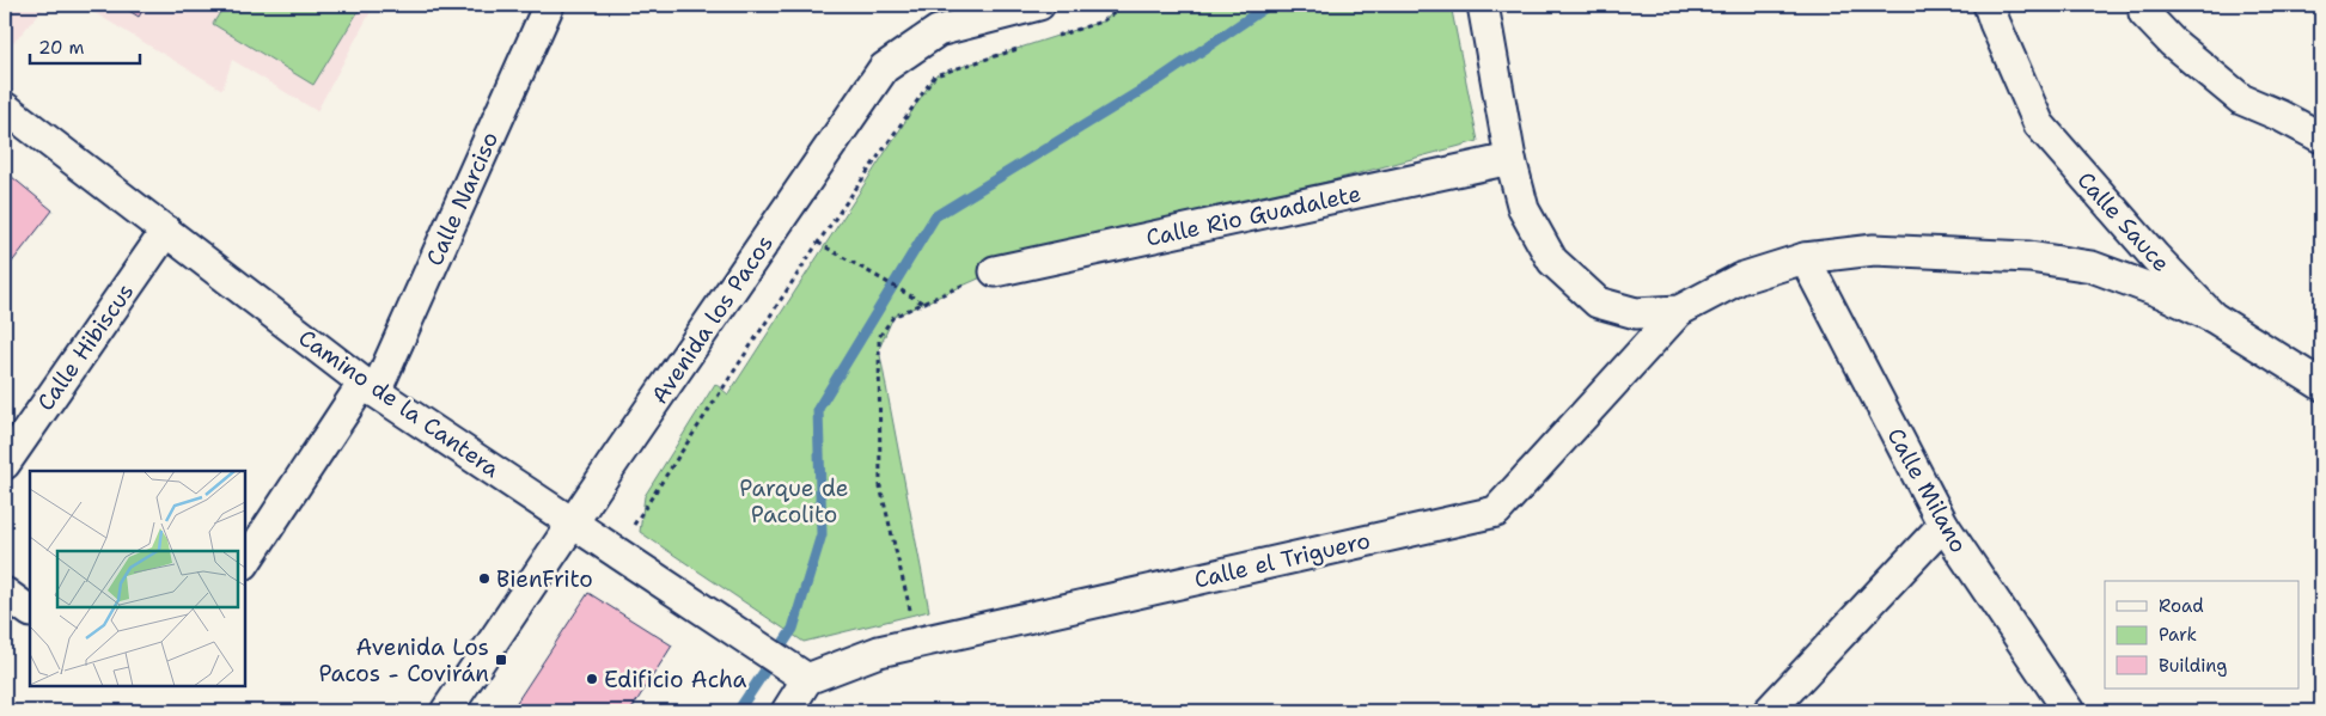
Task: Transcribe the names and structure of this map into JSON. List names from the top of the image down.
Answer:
{
  "streets": {
    "street": [
      "Calle Narciso",
      "Calle Rio Guadalete",
      "Calle Sauce",
      "Avenida los Pacos",
      "Calle Hibiscus",
      "Camino de la Cantera",
      "Calle Milano",
      "Calle el Triguero"
    ]
  },
  "crossings": [
    ["Calle Narciso", "Camino de la Cantera"],
    ["Avenida los Pacos", "Camino de la Cantera"],
    ["Calle Hibiscus", "Camino de la Cantera"],
    ["Camino de la Cantera", "Calle el Triguero"]
  ],
  "parks": ["Parque de Pacolito"],
  "places": {
    "other": ["BienFrito", "Edificio Acha"],
    "transit": ["Avenida Los Pacos - Covirán"]
  },
  "legend": ["Road", "Park", "Building"],
  "scale_bar": "20 m"
}
